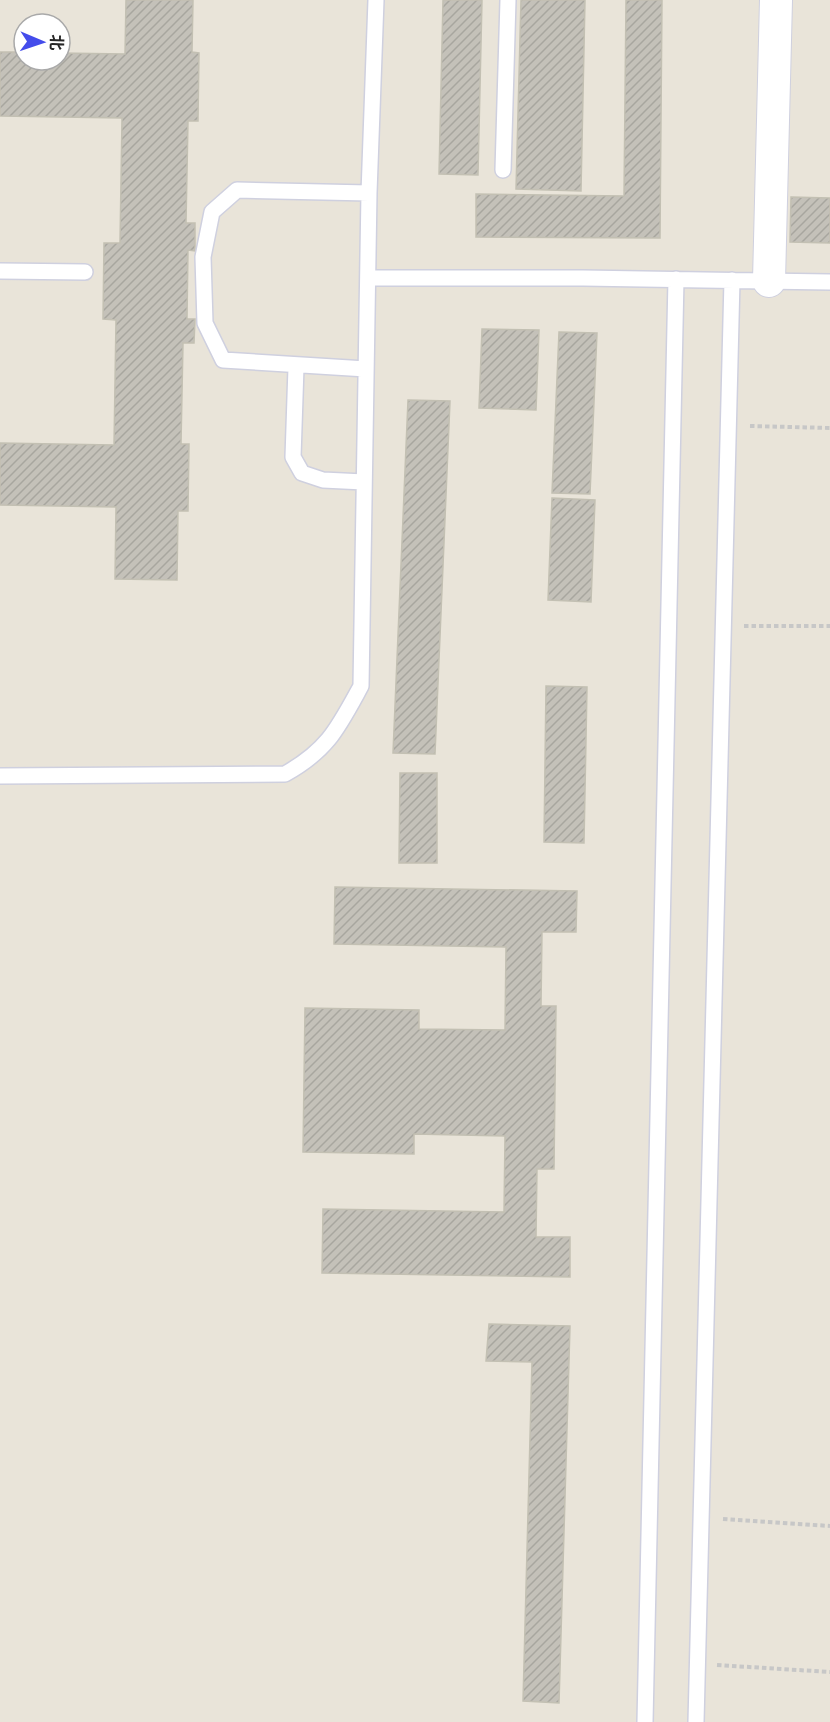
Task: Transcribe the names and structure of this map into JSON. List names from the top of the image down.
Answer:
{
  "north": "right"
}
